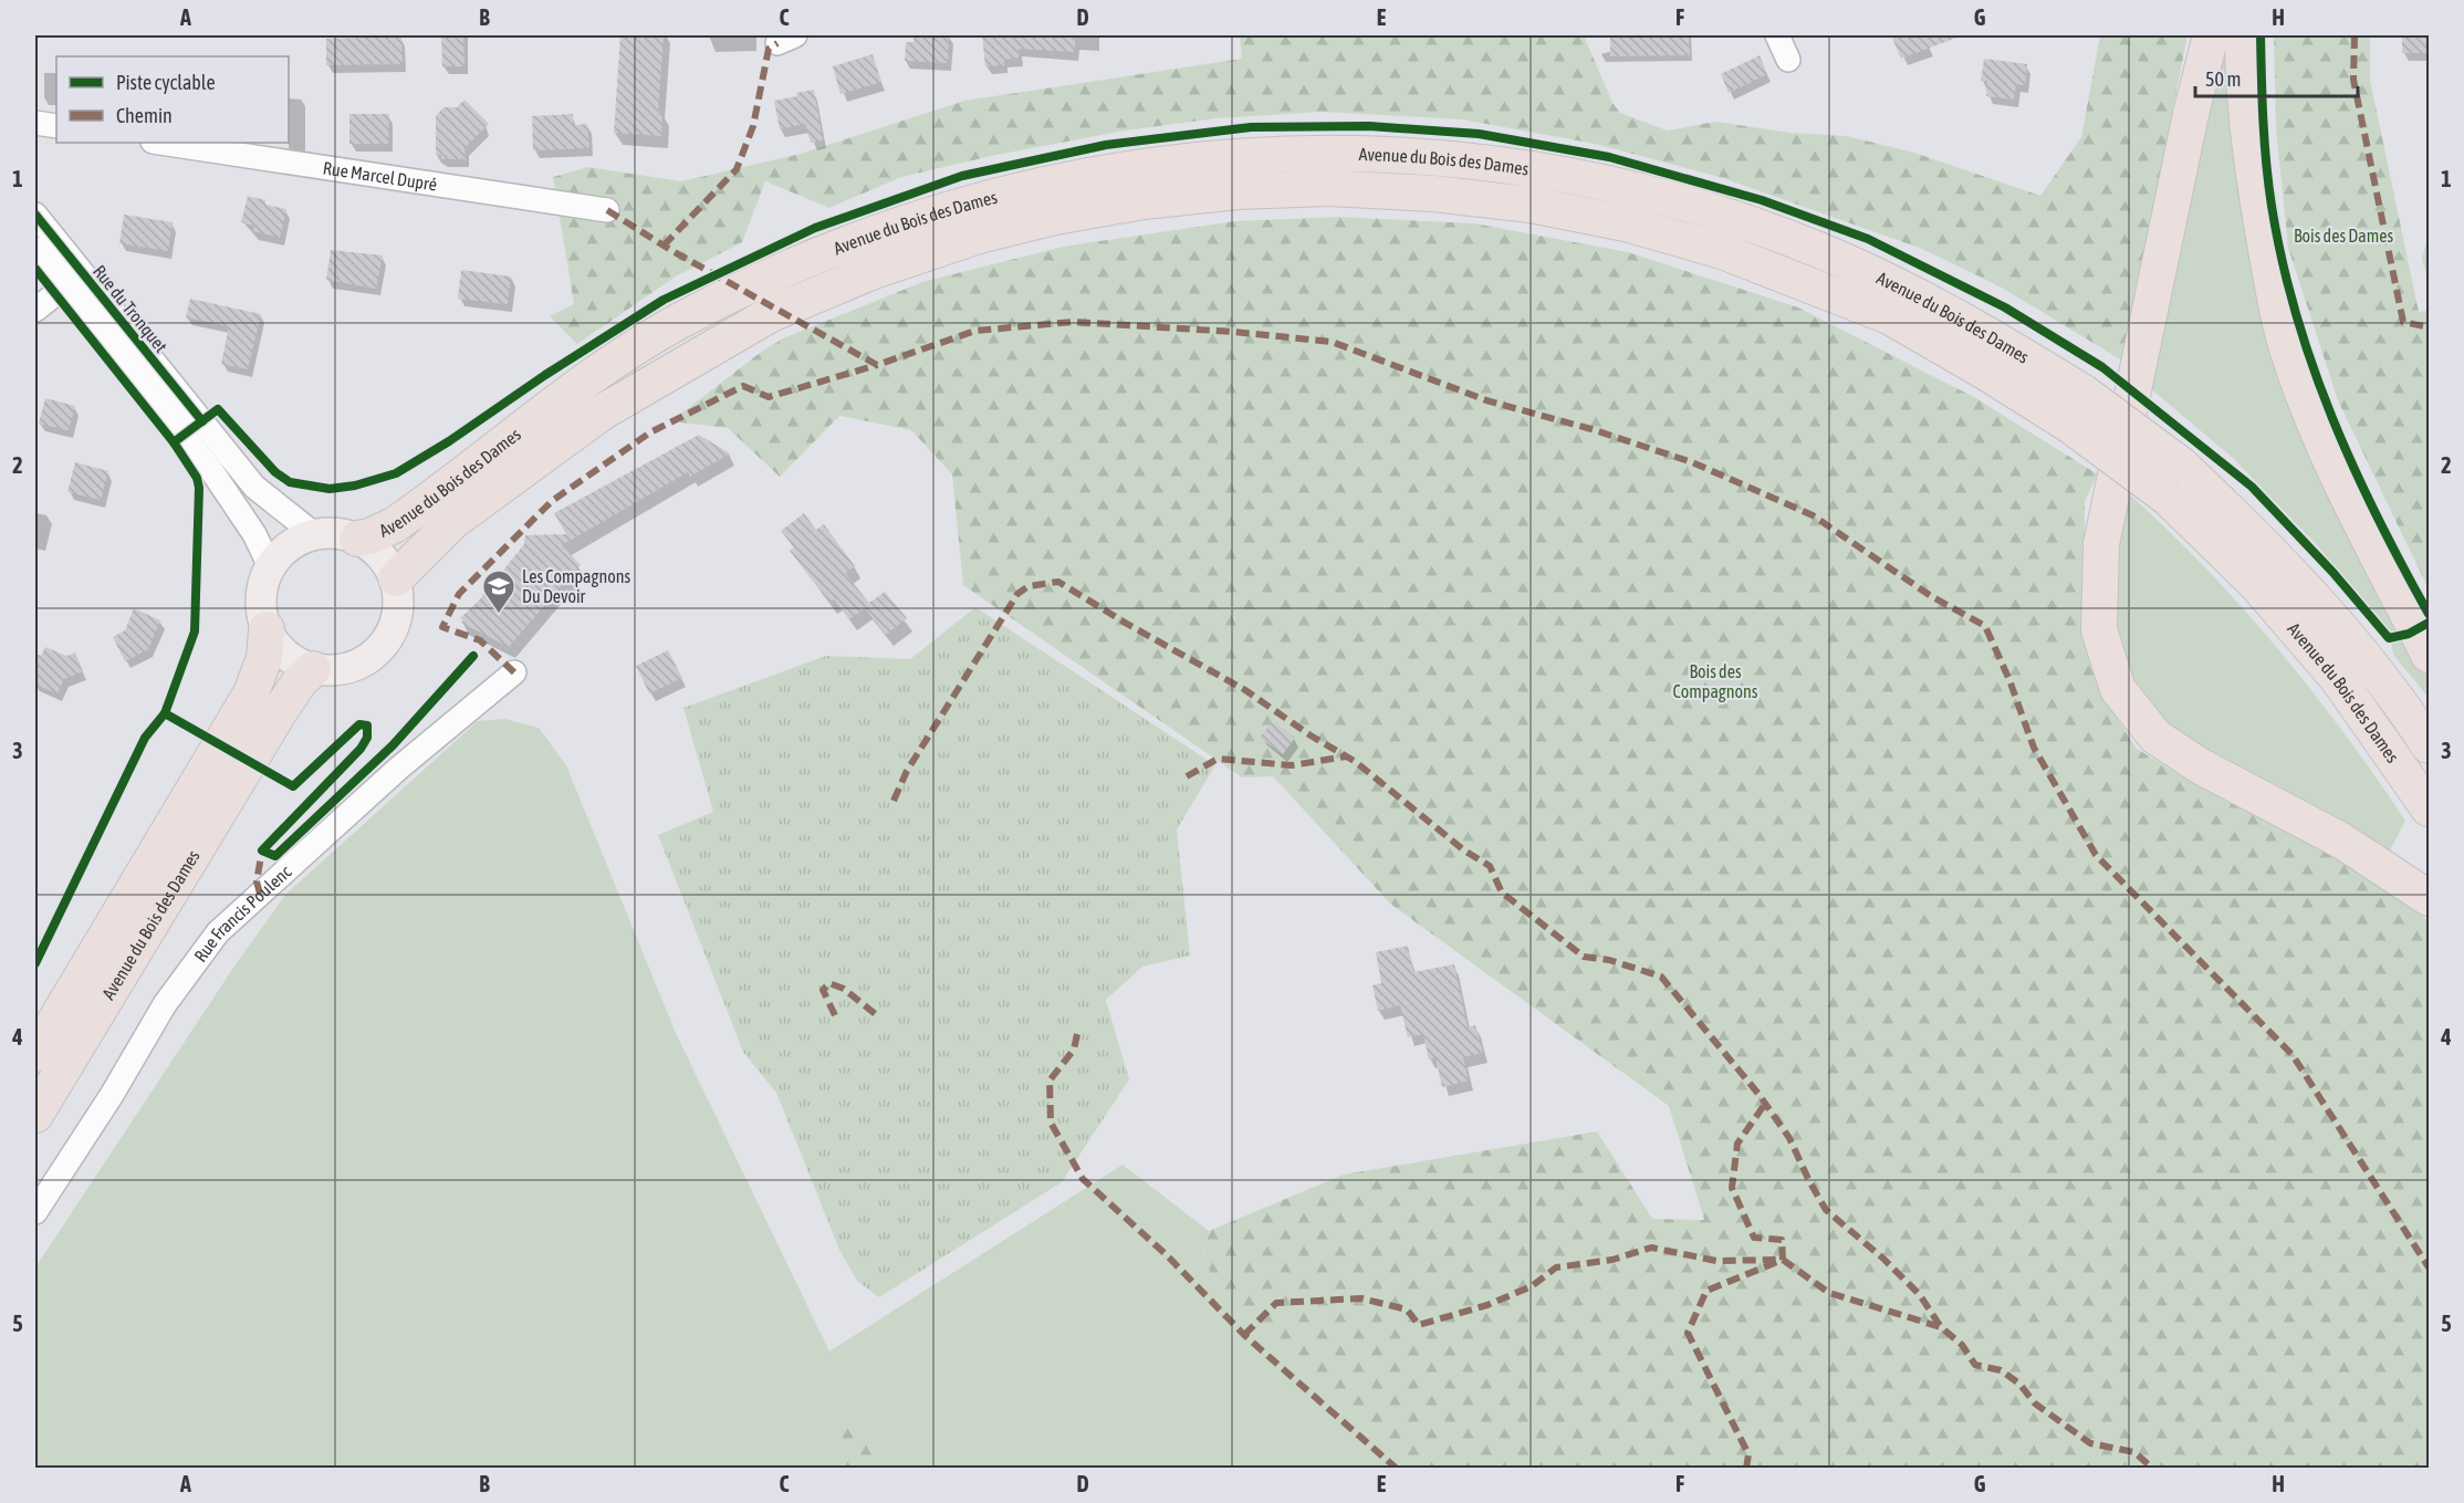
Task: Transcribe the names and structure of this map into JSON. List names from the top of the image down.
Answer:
{
  "streets": {
    "highway": ["Avenue du Bois des Dames"],
    "street": ["Rue Marcel Dupré", "Rue du Tronquet", "Rue Francis Poulenc"]
  },
  "crossings": [
    ["Avenue du Bois des Dames", "Rue du Tronquet"]
  ],
  "parks": ["Bois des Dames", "Bois des Compagnons"],
  "places": {
    "school or university": ["Les Compagnons Du Devoir"]
  },
  "legend": ["Piste cyclable", "Chemin"],
  "scale_bar": "50 m",
  "grid": {
    "columns": [
      "A",
      "B",
      "C",
      "D",
      "E",
      "F",
      "G",
      "H"
    ],
    "rows": [
      "1",
      "2",
      "3",
      "4",
      "5"
    ]
  }
}
